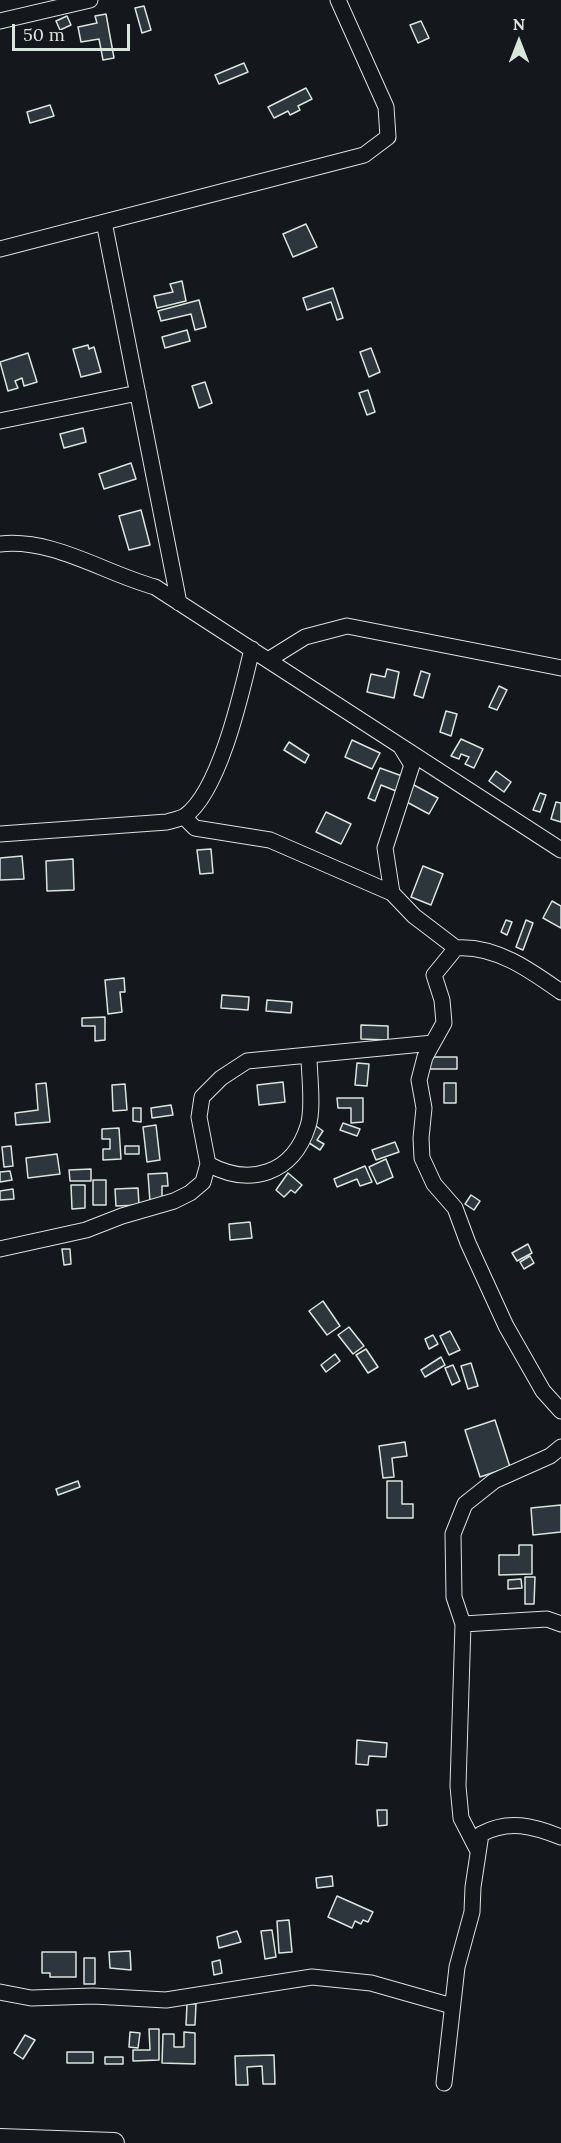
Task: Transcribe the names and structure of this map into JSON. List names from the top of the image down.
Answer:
{
  "scale_bar": "50 m",
  "north": "top"
}
